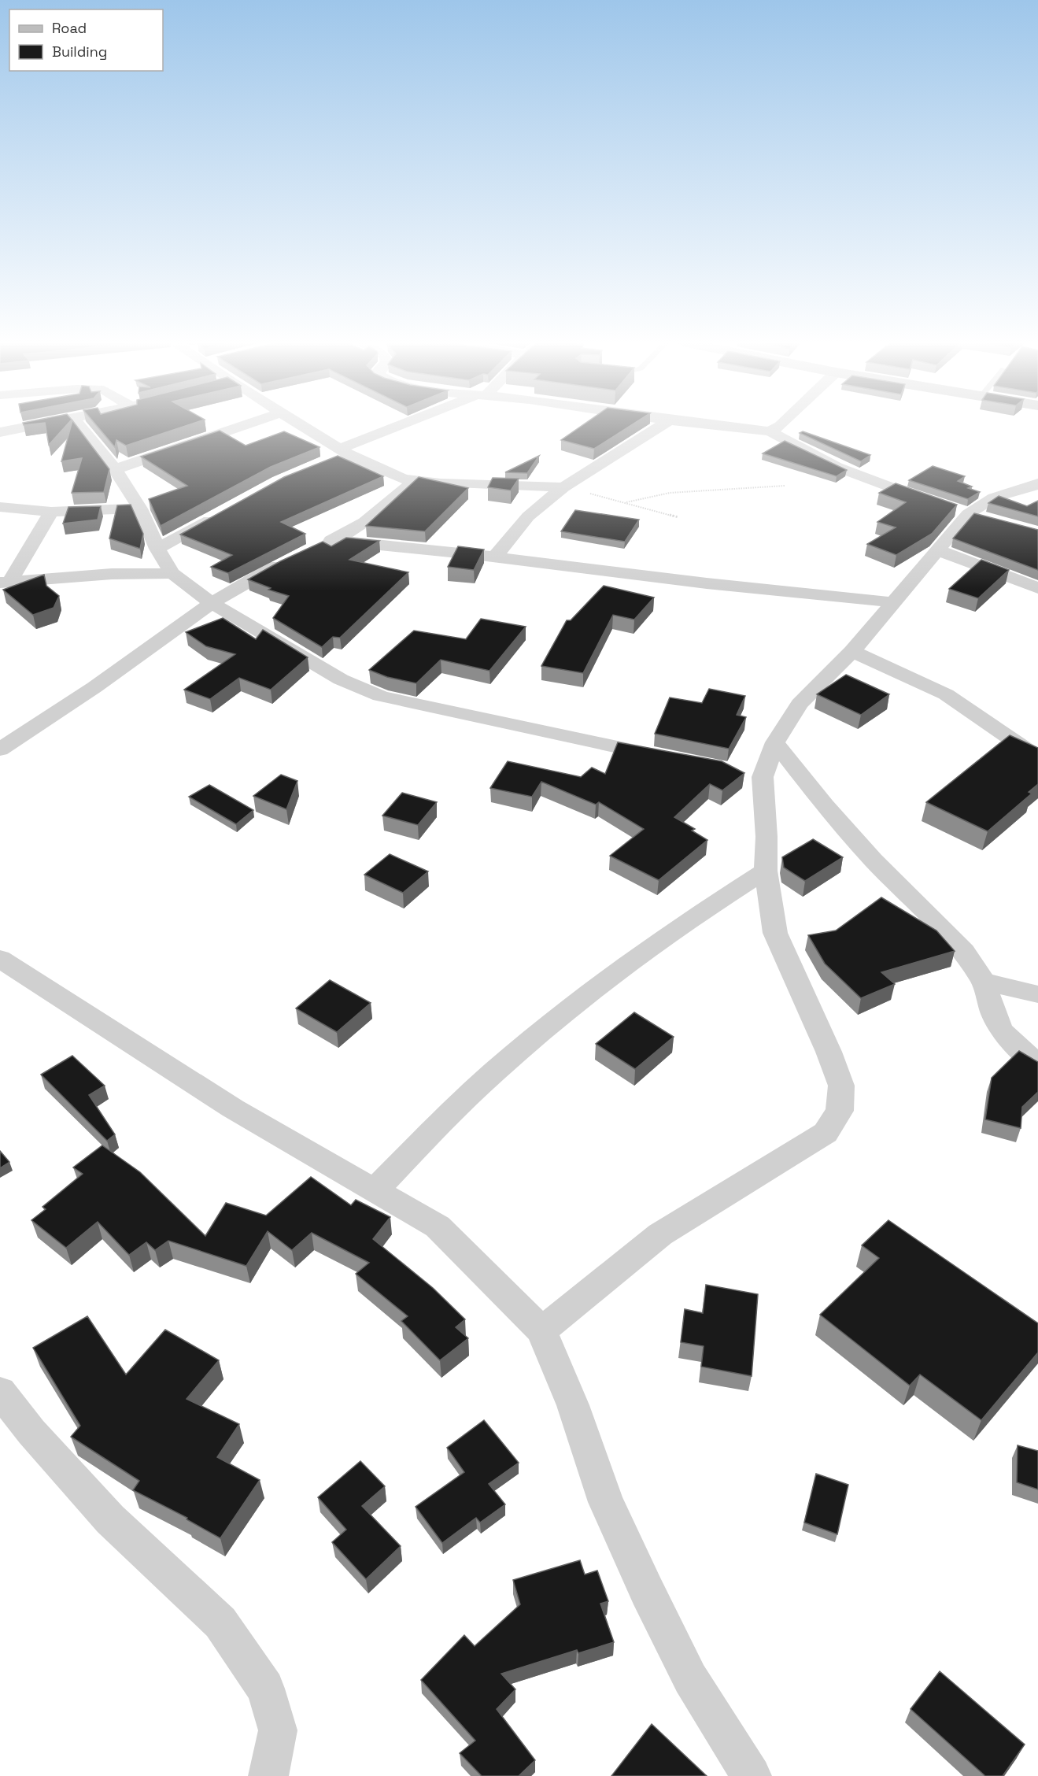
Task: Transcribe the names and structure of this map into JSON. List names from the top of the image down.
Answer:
{
  "legend": ["Road", "Building"]
}
